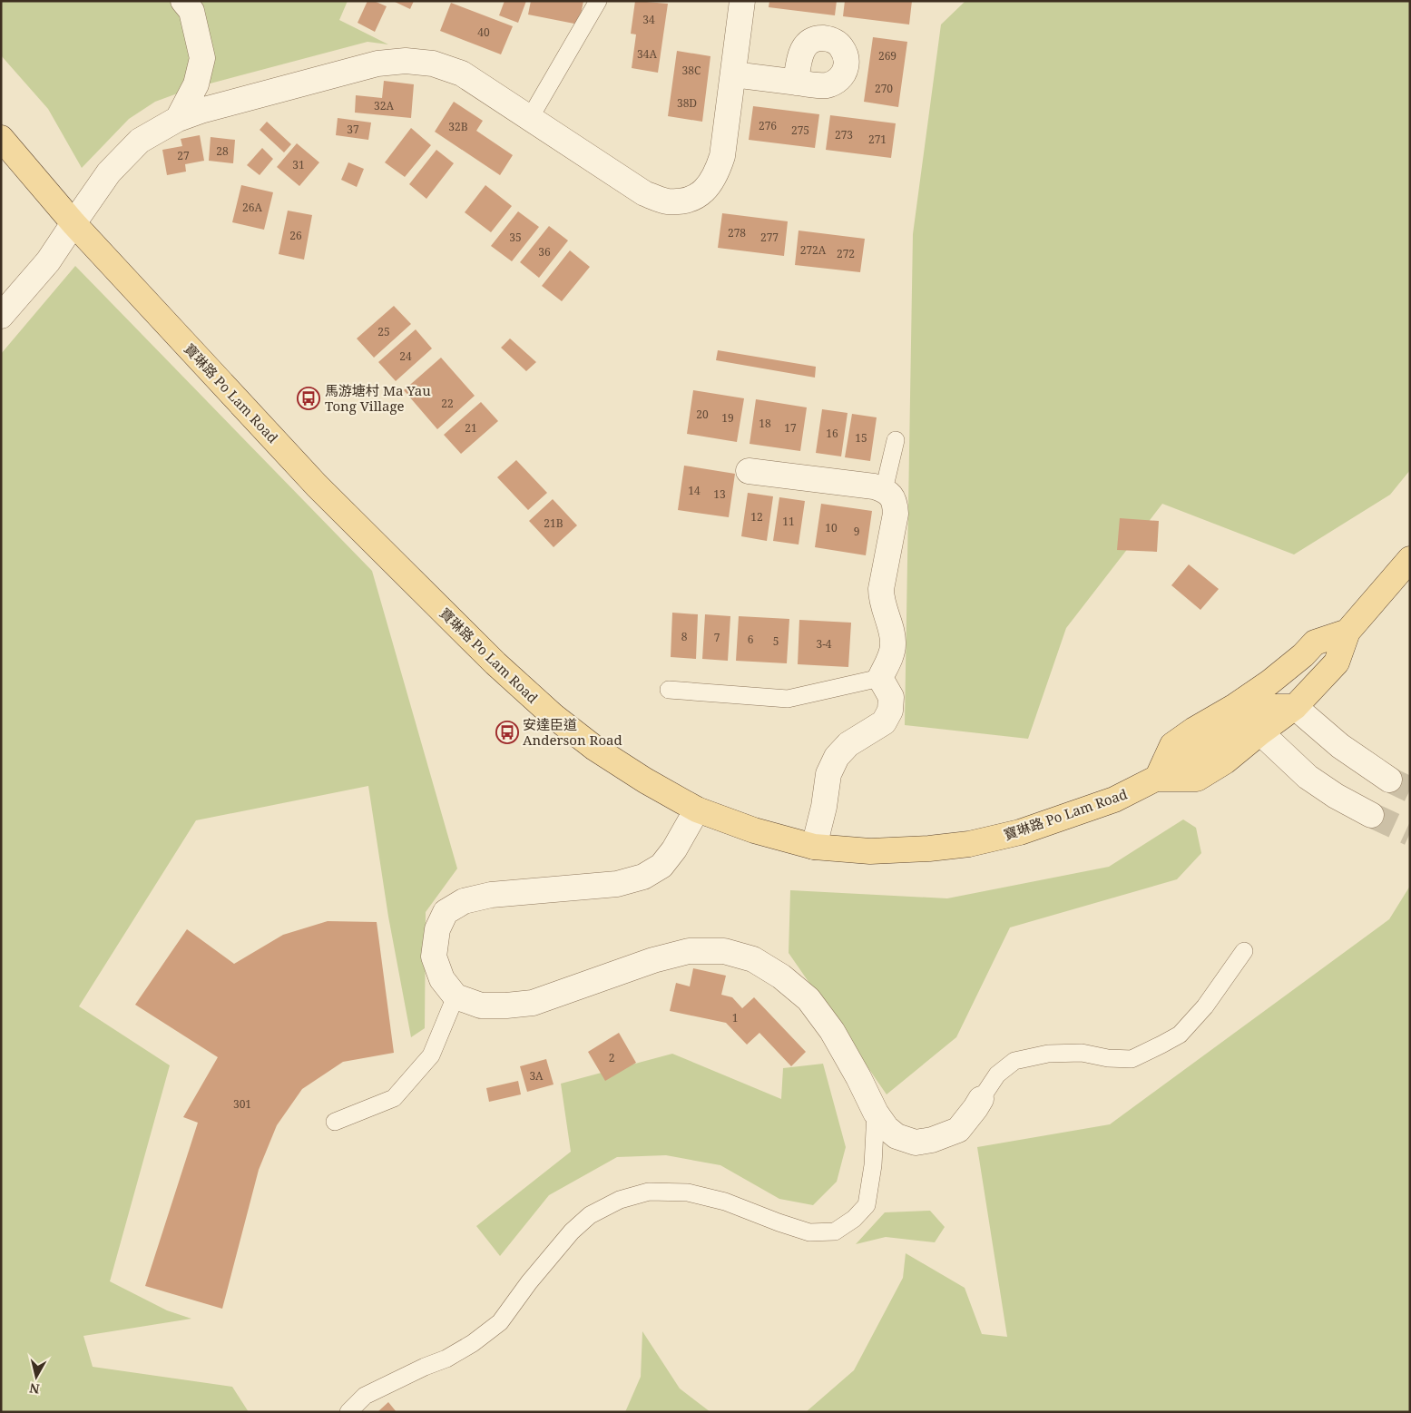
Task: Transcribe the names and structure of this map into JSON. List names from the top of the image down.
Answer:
{
  "streets": {
    "main road": ["寶琳路 Po Lam Road"]
  },
  "places": {
    "bus stop": ["馬游塘村 Ma Yau Tong Village", "安達臣道 Anderson Road"]
  },
  "house_numbers": [
    "34",
    "40",
    "34A",
    "269",
    "38C",
    "270",
    "38D",
    "32A",
    "276",
    "32B",
    "37",
    "275",
    "273",
    "271",
    "28",
    "27",
    "31",
    "26A",
    "278",
    "26",
    "35",
    "277",
    "272A",
    "36",
    "272",
    "25",
    "24",
    "22",
    "20",
    "19",
    "18",
    "21",
    "17",
    "16",
    "15",
    "14",
    "13",
    "12",
    "11",
    "21B",
    "10",
    "9",
    "8",
    "7",
    "6",
    "5",
    "3-4",
    "1",
    "2",
    "3A",
    "301"
  ],
  "north": "bottom"
}
